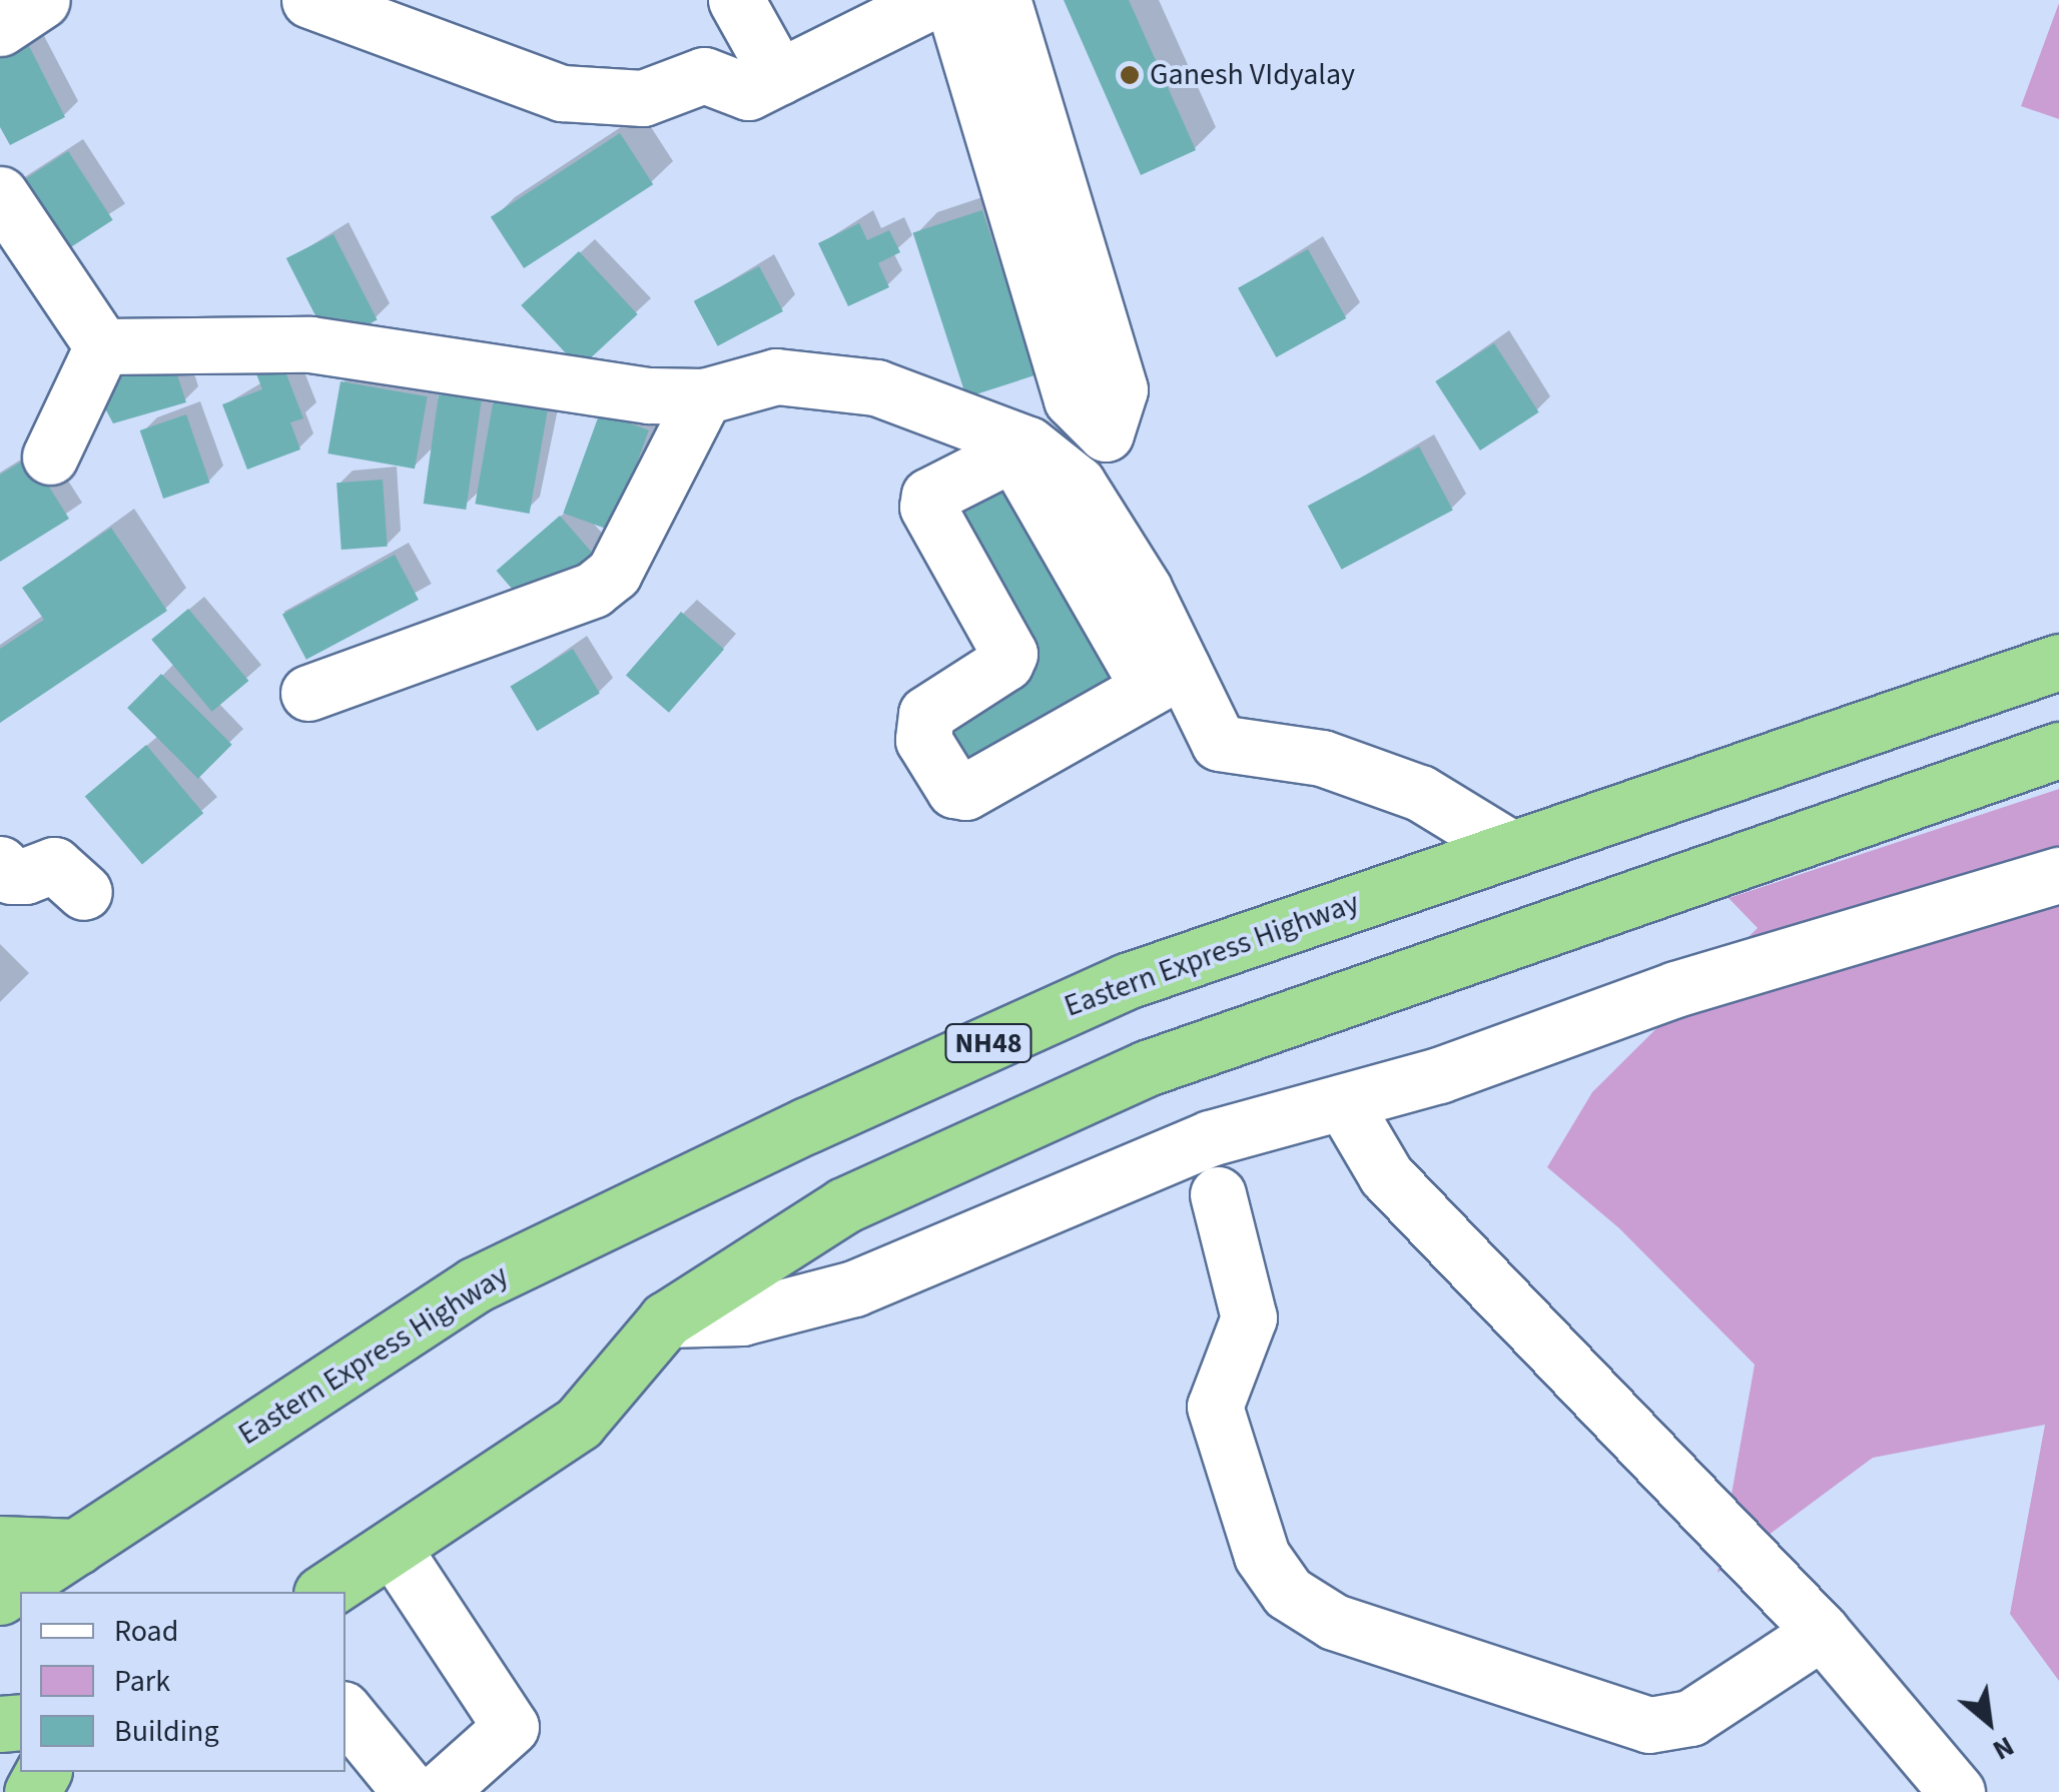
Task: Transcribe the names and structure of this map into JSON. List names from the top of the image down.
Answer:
{
  "streets": {
    "highway": ["Eastern Express Highway", "NH48"]
  },
  "places": ["Ganesh VIdyalay"],
  "legend": ["Road", "Park", "Building"],
  "north": "bottom right"
}
